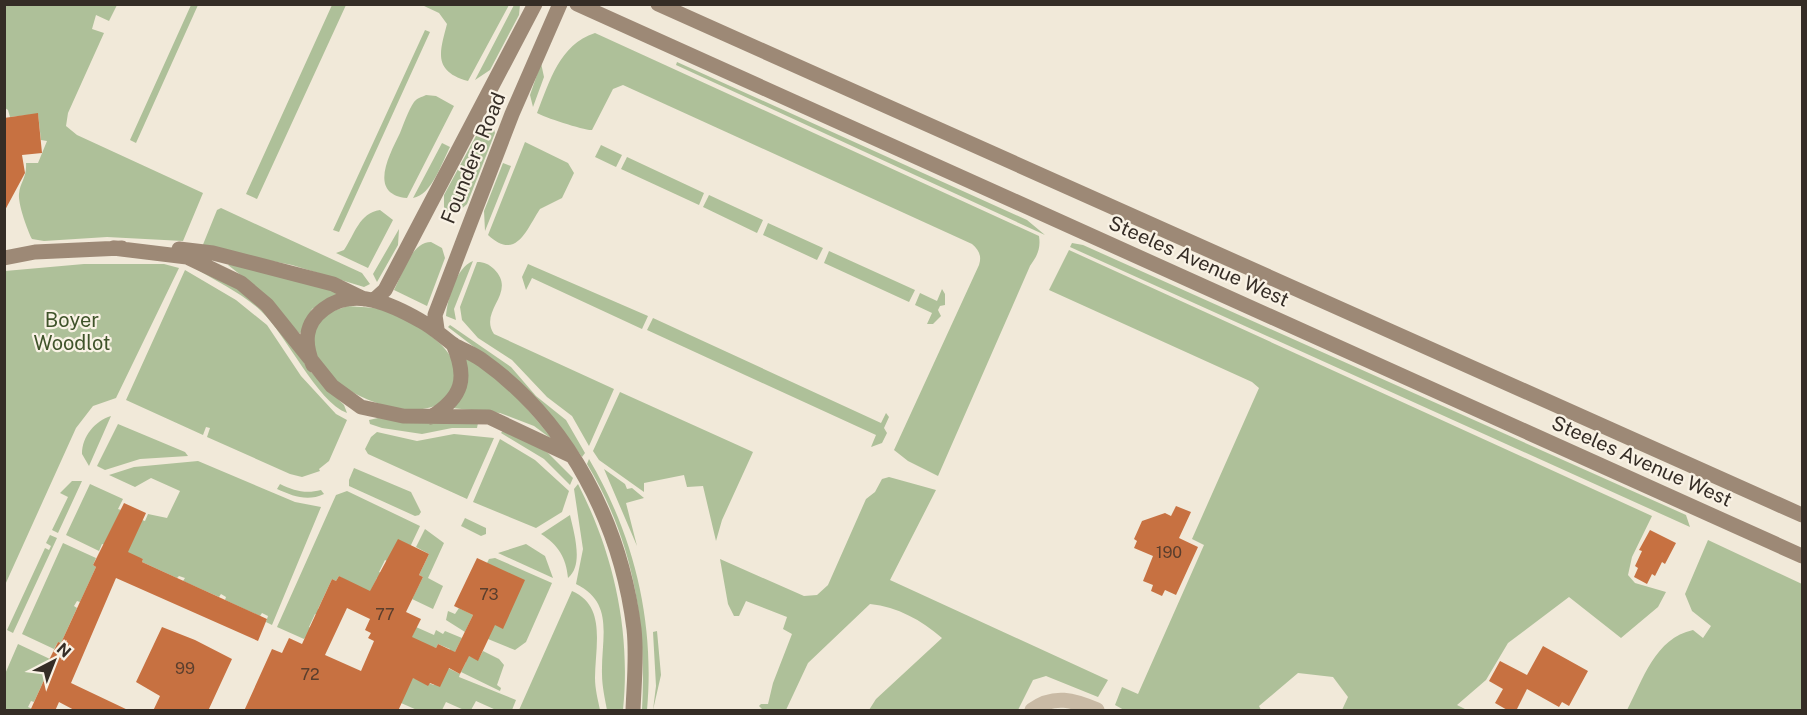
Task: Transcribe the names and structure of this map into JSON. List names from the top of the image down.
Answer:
{
  "streets": {
    "main road": ["Founders Road", "Steeles Avenue West"]
  },
  "parks": ["Boyer Woodlot"],
  "house_numbers": [
    "190",
    "73",
    "77",
    "99",
    "72"
  ],
  "north": "top right"
}
